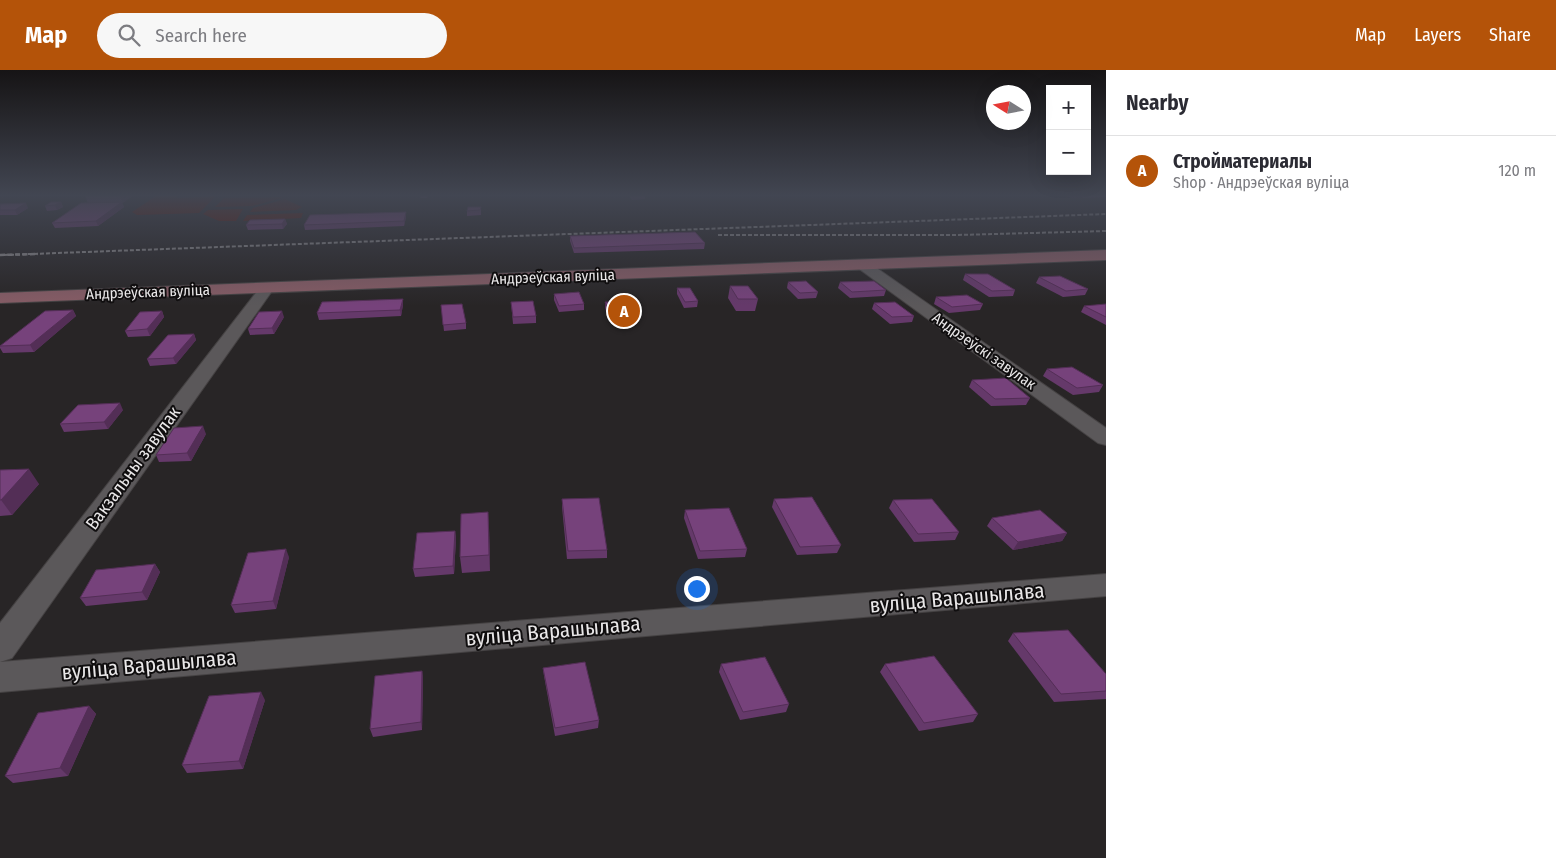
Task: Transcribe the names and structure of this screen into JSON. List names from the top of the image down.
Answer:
{
  "streets": {
    "main road": ["Андрэеўская вуліца"],
    "street": ["Андрэеўскі завулак", "Вакзальны завулак", "вуліца Варашылава"]
  },
  "crossings": [
    ["Андрэеўская вуліца", "Андрэеўскі завулак"],
    ["Андрэеўская вуліца", "Вакзальны завулак"]
  ],
  "north": "left",
  "page": {
    "header": "Map",
    "search": "Search here",
    "nav": ["Map", "Layers", "Share"],
    "heading": "Nearby",
    "map_buttons": ["+", "−"],
    "list": [
      {
        "mark": "A",
        "name": "Стройматериалы",
        "note": "Shop · Андрэеўская вуліца",
        "value": "120 m"
      }
    ],
    "pins": "A"
  }
}
